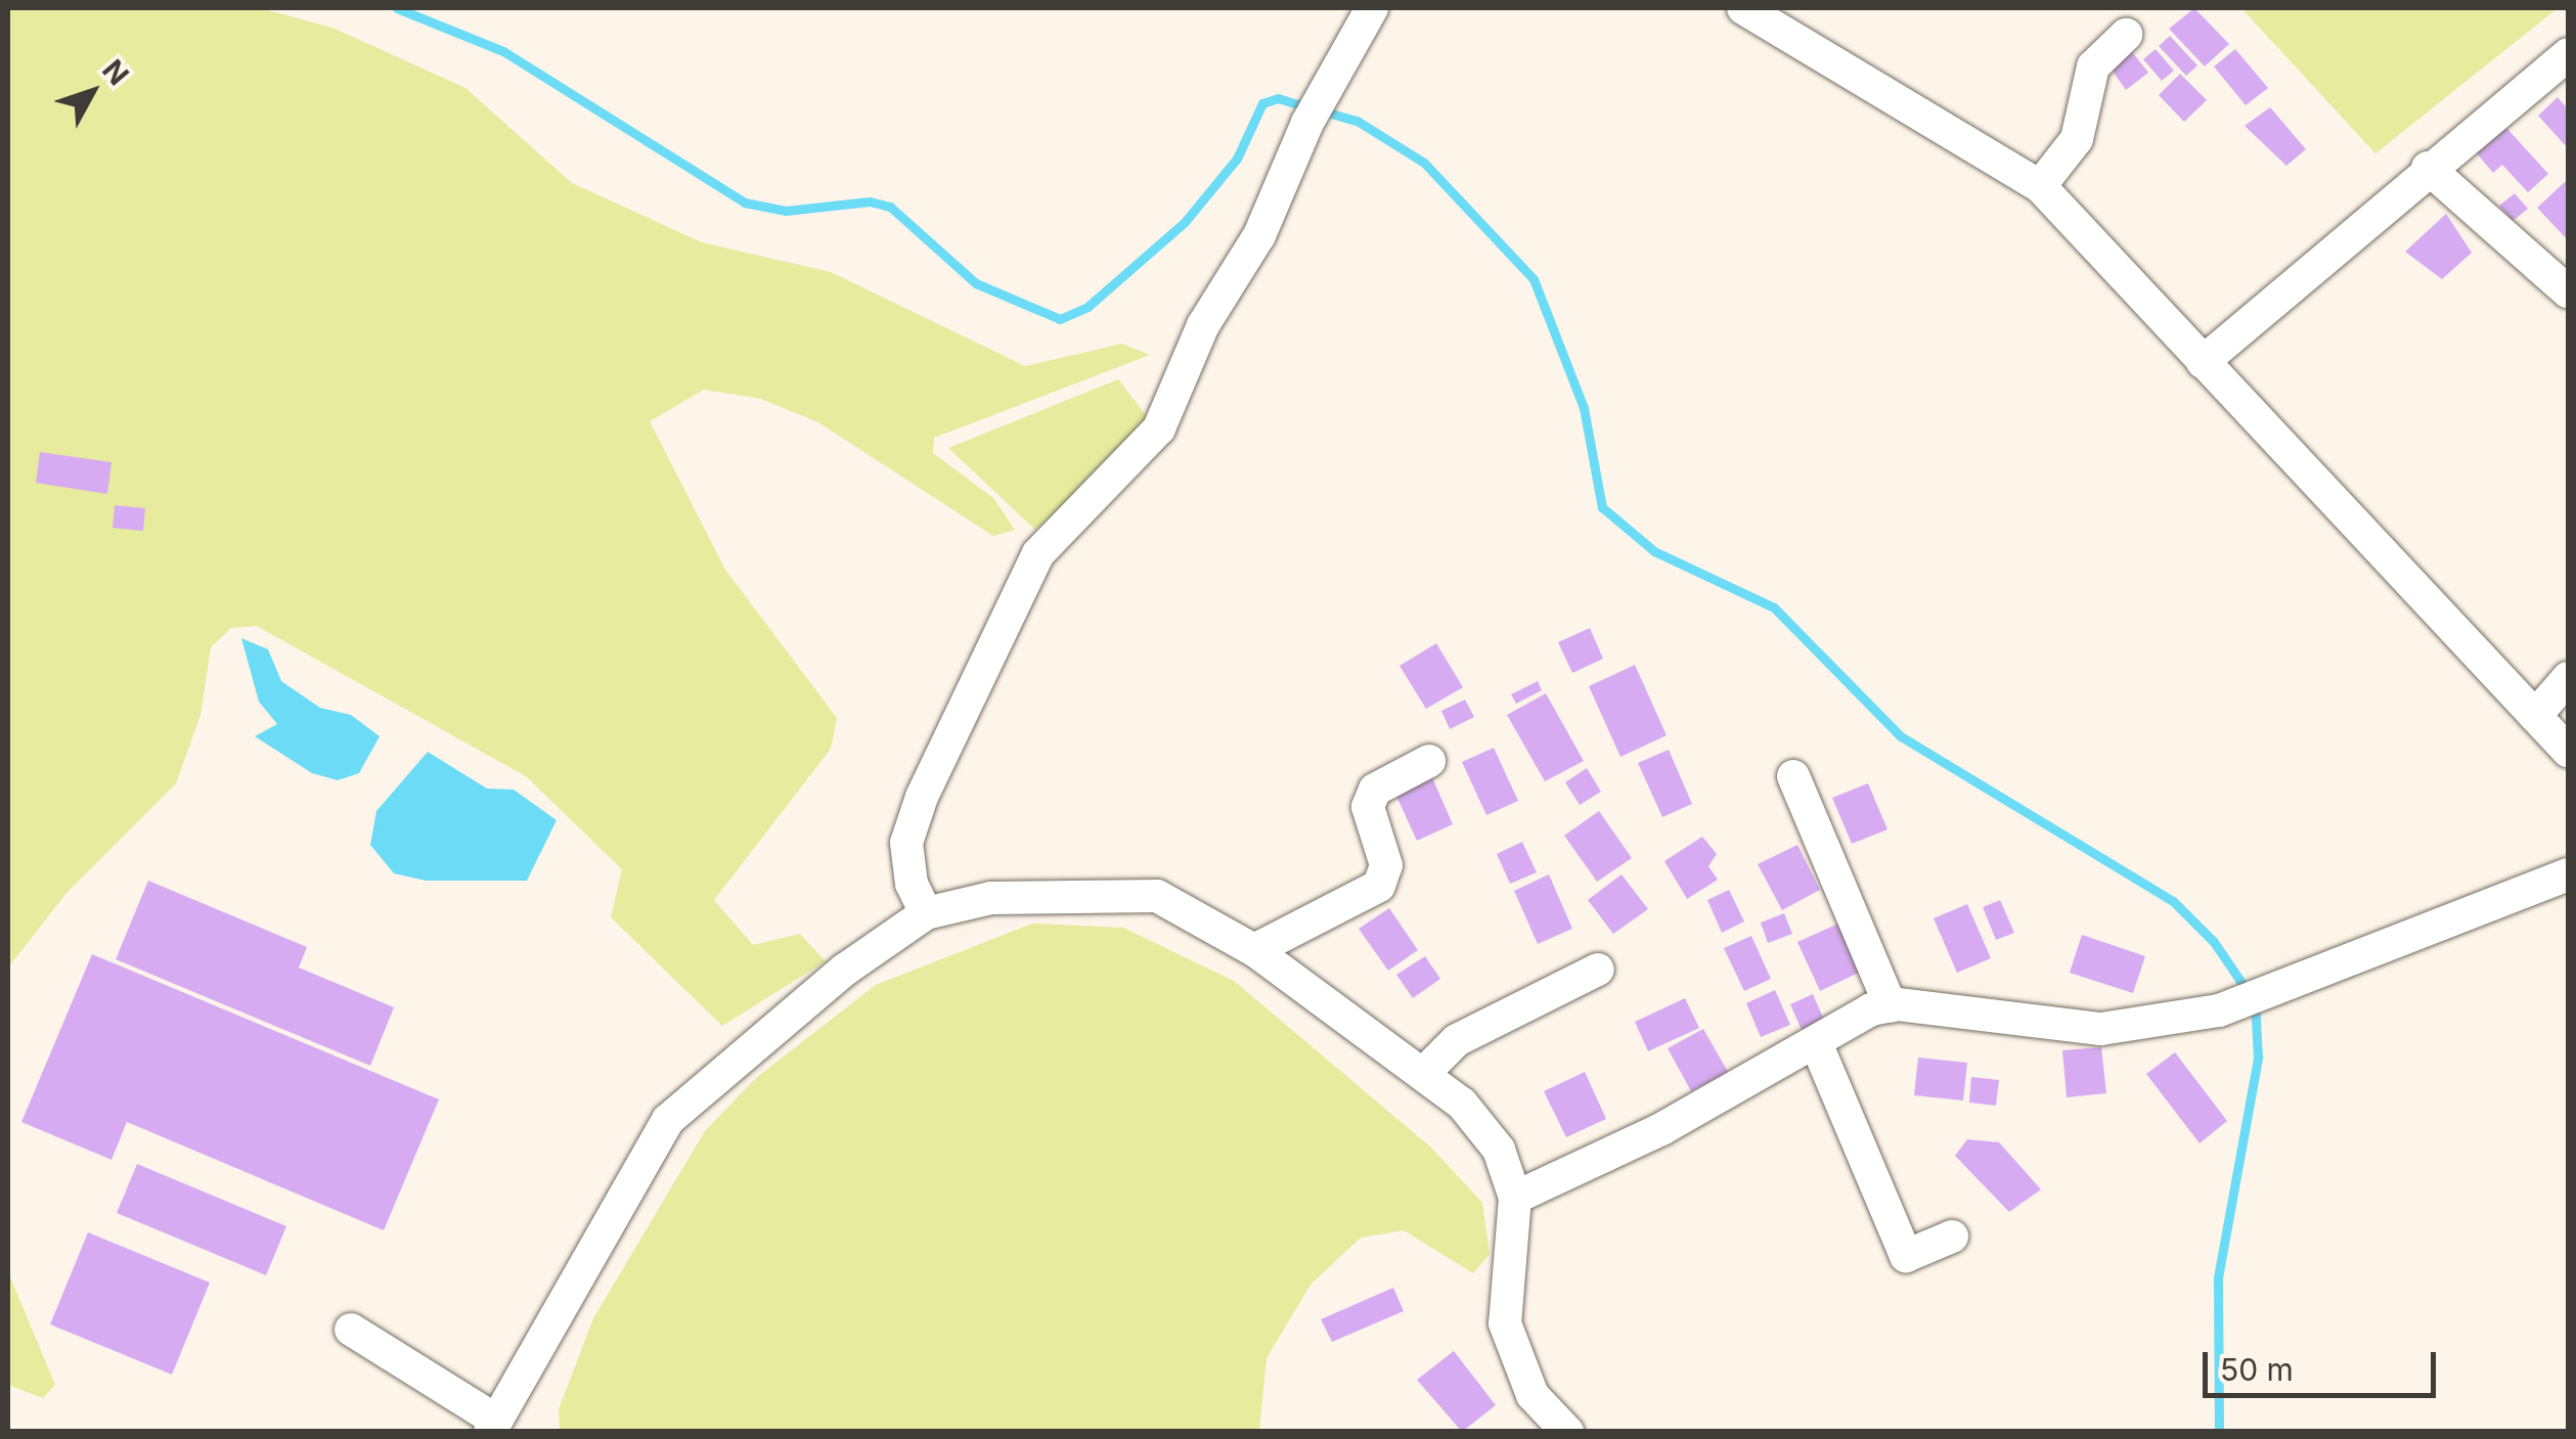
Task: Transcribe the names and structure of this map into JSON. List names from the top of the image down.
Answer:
{
  "scale_bar": "50 m",
  "north": "top right"
}
